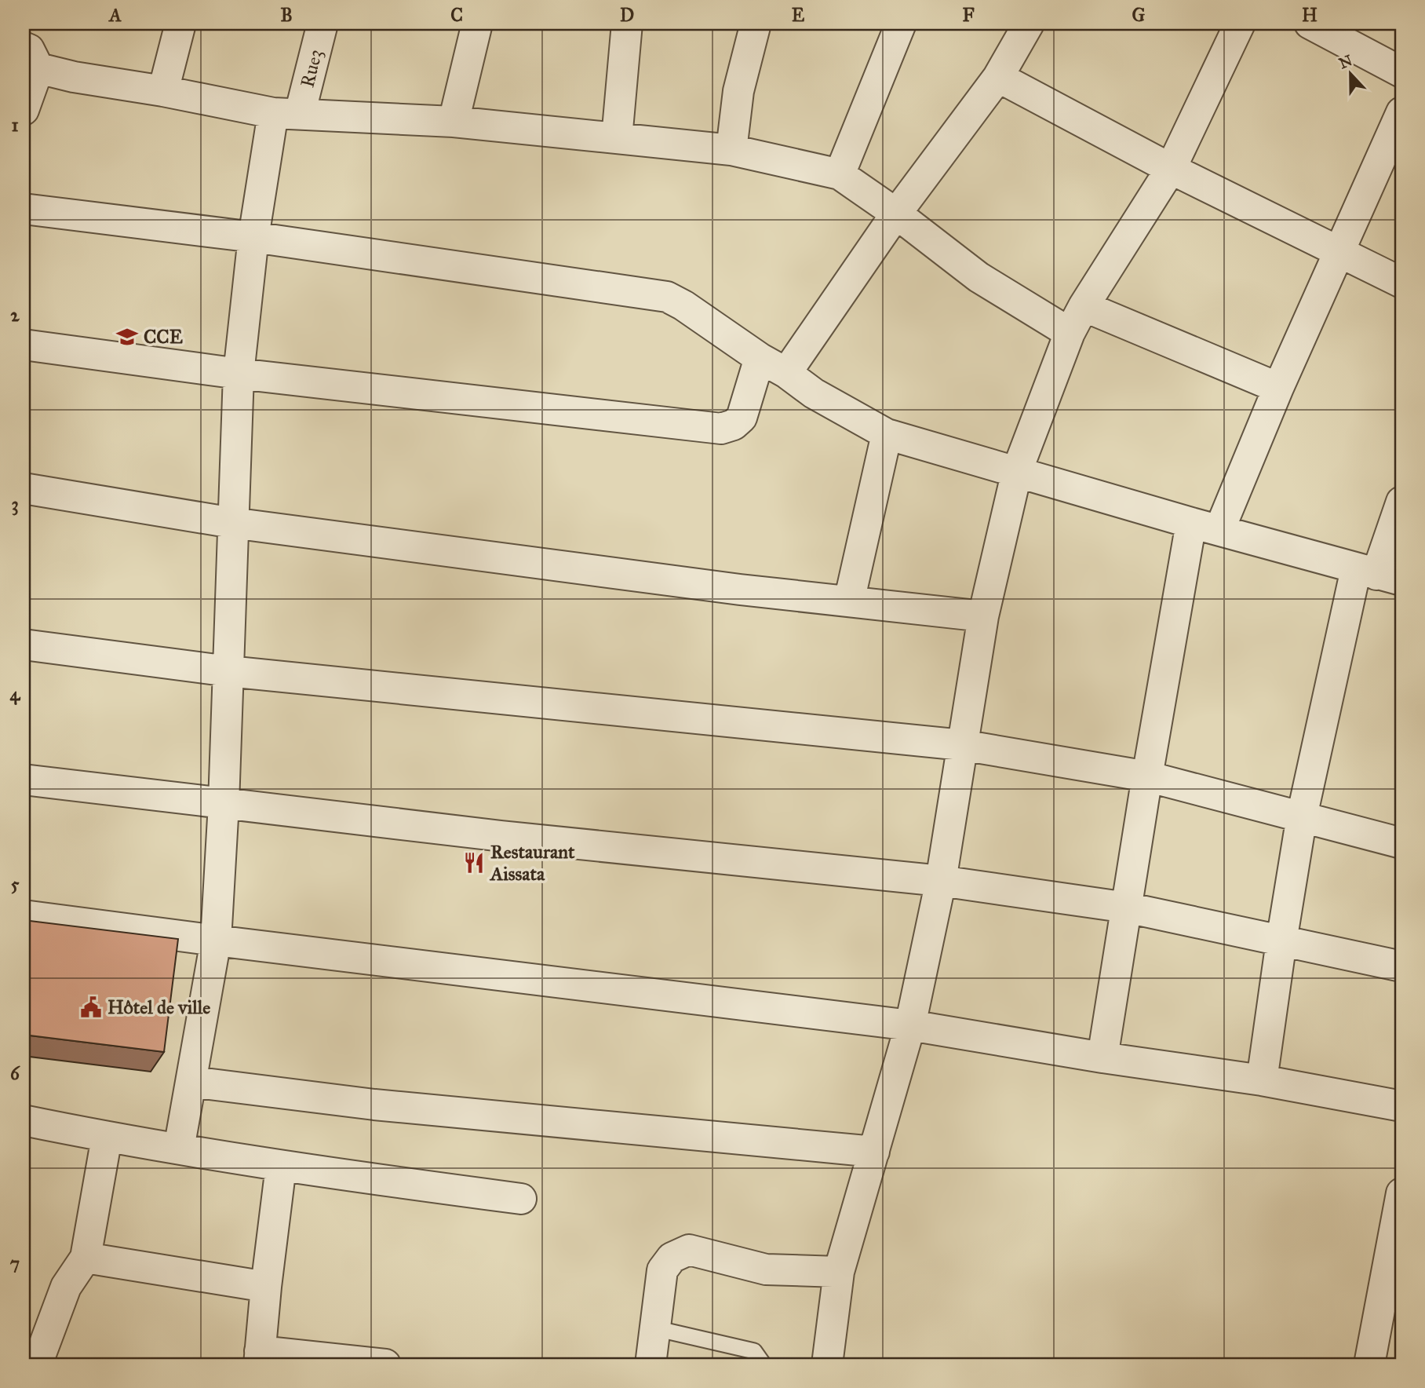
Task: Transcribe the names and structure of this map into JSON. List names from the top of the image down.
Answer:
{
  "streets": {
    "street": ["Rue3"]
  },
  "places": {
    "school or university": ["CCE"],
    "restaurant": ["Restaurant Aissata"],
    "public building": ["Hôtel de ville"]
  },
  "north": "top",
  "grid": {
    "columns": [
      "A",
      "B",
      "C",
      "D",
      "E",
      "F",
      "G",
      "H"
    ],
    "rows": [
      "1",
      "2",
      "3",
      "4",
      "5",
      "6",
      "7"
    ]
  }
}
